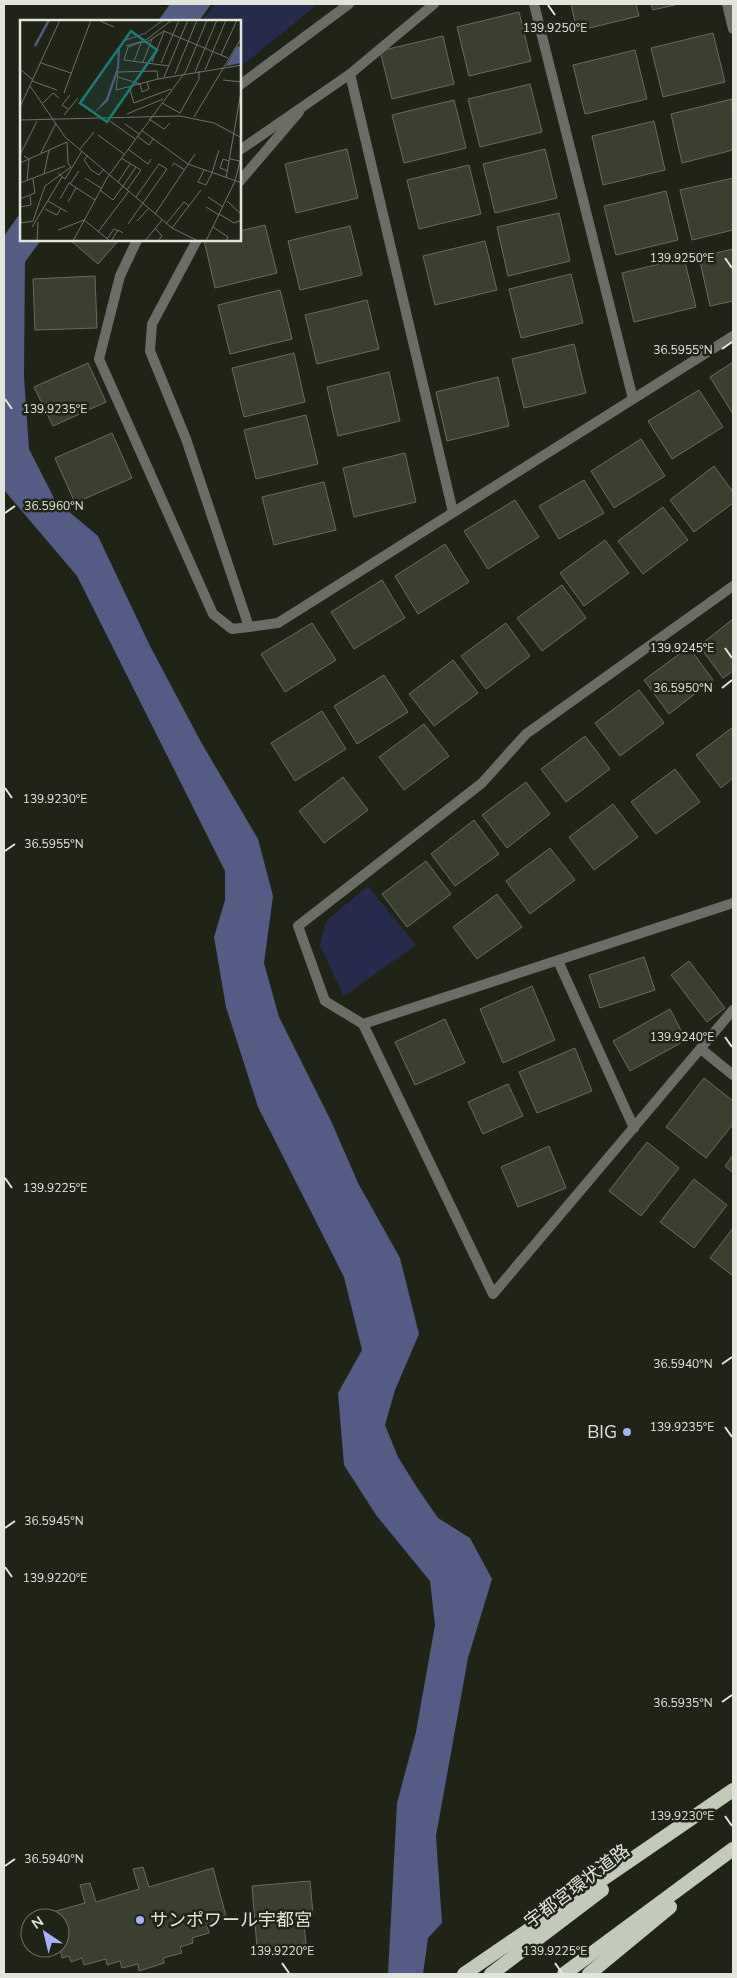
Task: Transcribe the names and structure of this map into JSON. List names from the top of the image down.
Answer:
{
  "streets": {
    "highway": ["宇都宮環状道路"]
  },
  "places": ["BIG", "サンポワール宇都宮"],
  "north": "top left",
  "coordinates": [
    "139.9250°E",
    "36.5955°N",
    "139.9235°E",
    "36.5960°N",
    "139.9245°E",
    "36.5950°N",
    "139.9230°E",
    "139.9240°E",
    "139.9225°E",
    "36.5940°N",
    "36.5945°N",
    "139.9220°E",
    "36.5935°N"
  ]
}
